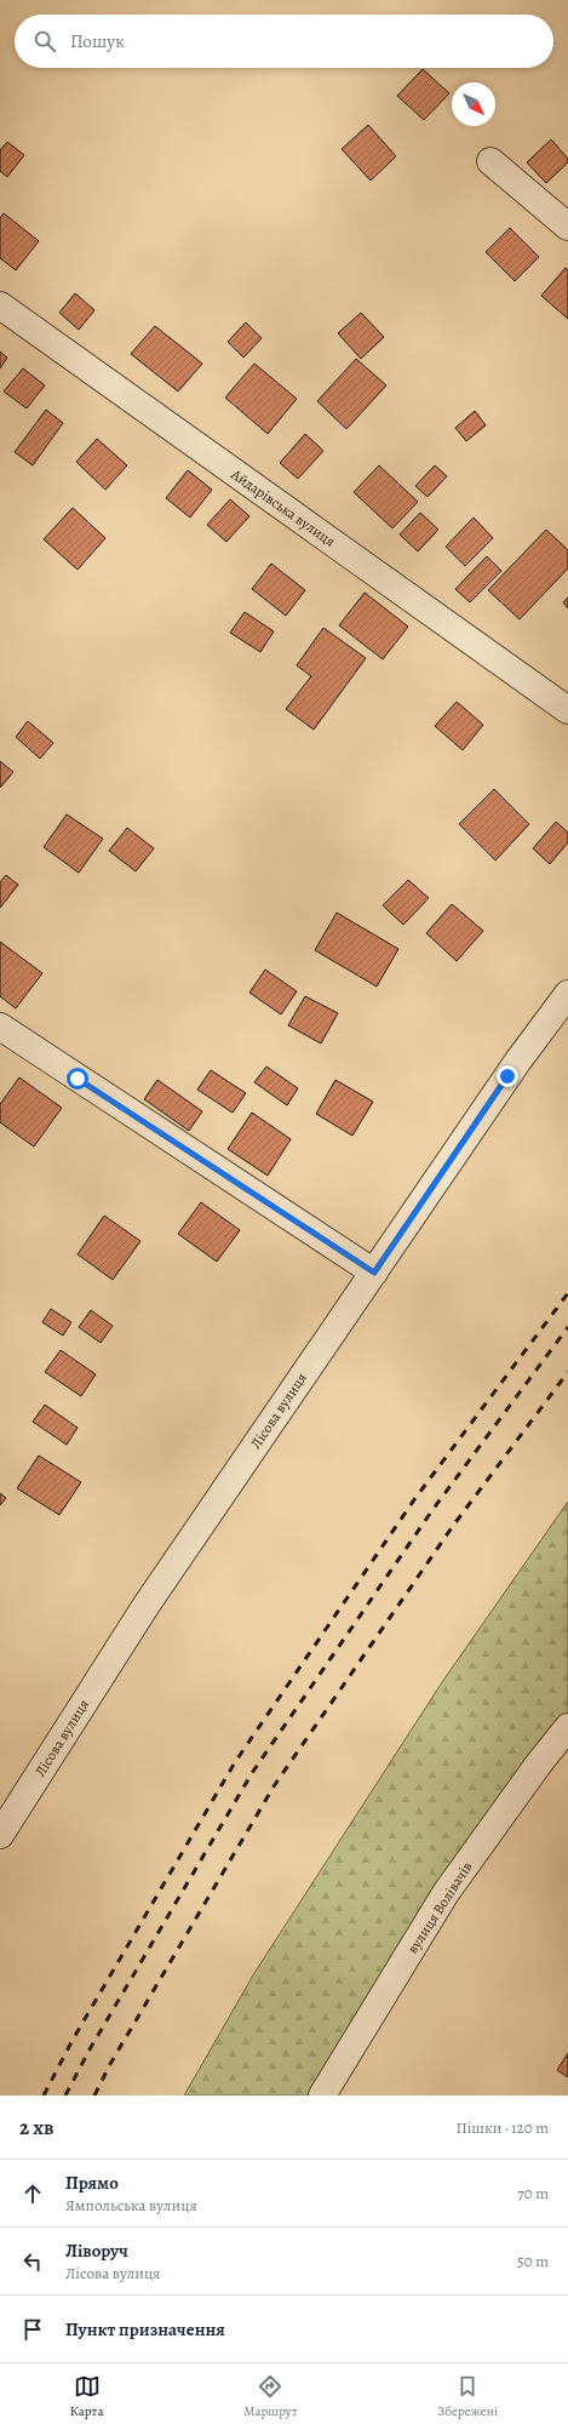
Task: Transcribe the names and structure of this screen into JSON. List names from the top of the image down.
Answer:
{
  "streets": {
    "street": ["Айдарівська вулиця", "Лісова вулиця", "вулиця Волівачів"]
  },
  "north": "bottom right",
  "page": {
    "search": "Пошук",
    "heading": ["2 хв", "Пішки · 120 m"],
    "list": [
      ["Прямо", "Ямпольська вулиця", "70 m"],
      ["Ліворуч", "Лісова вулиця", "50 m"],
      "Пункт призначення"
    ],
    "nav": ["Карта", "Маршрут", "Збережені"]
  }
}
